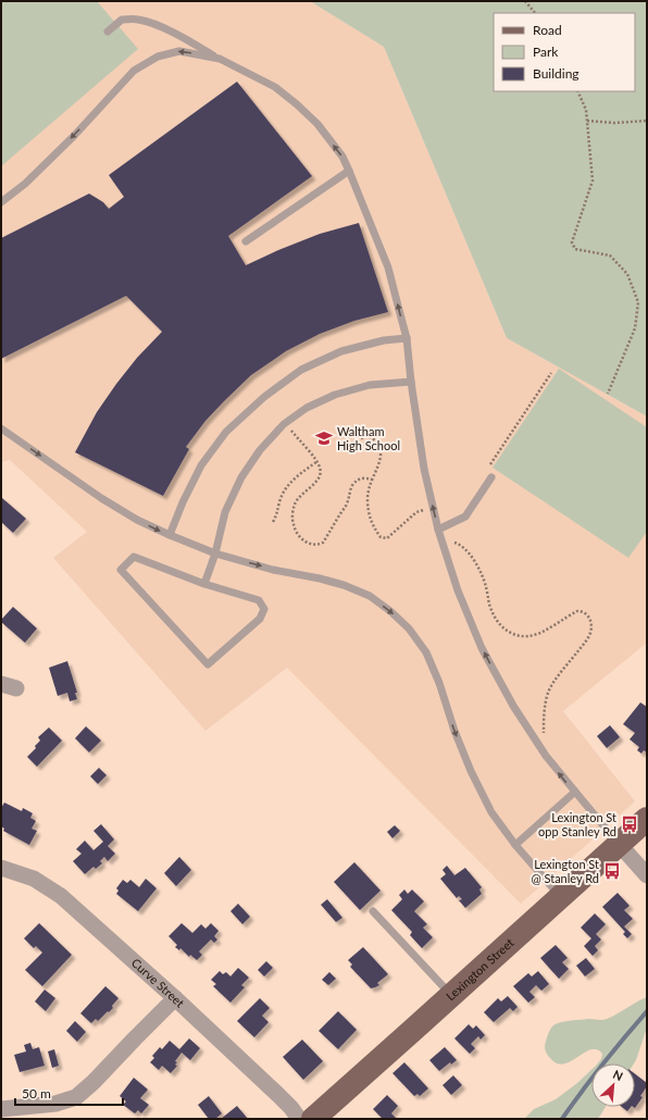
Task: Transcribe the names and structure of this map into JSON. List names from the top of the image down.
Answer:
{
  "streets": {
    "main road": ["Lexington Street"],
    "street": ["Curve Street"]
  },
  "places": {
    "school or university": ["Waltham High School"],
    "bus stop": ["Lexington St opp Stanley Rd", "Lexington St @ Stanley Rd"]
  },
  "legend": ["Road", "Park", "Building"],
  "scale_bar": "50 m",
  "north": "top right"
}
